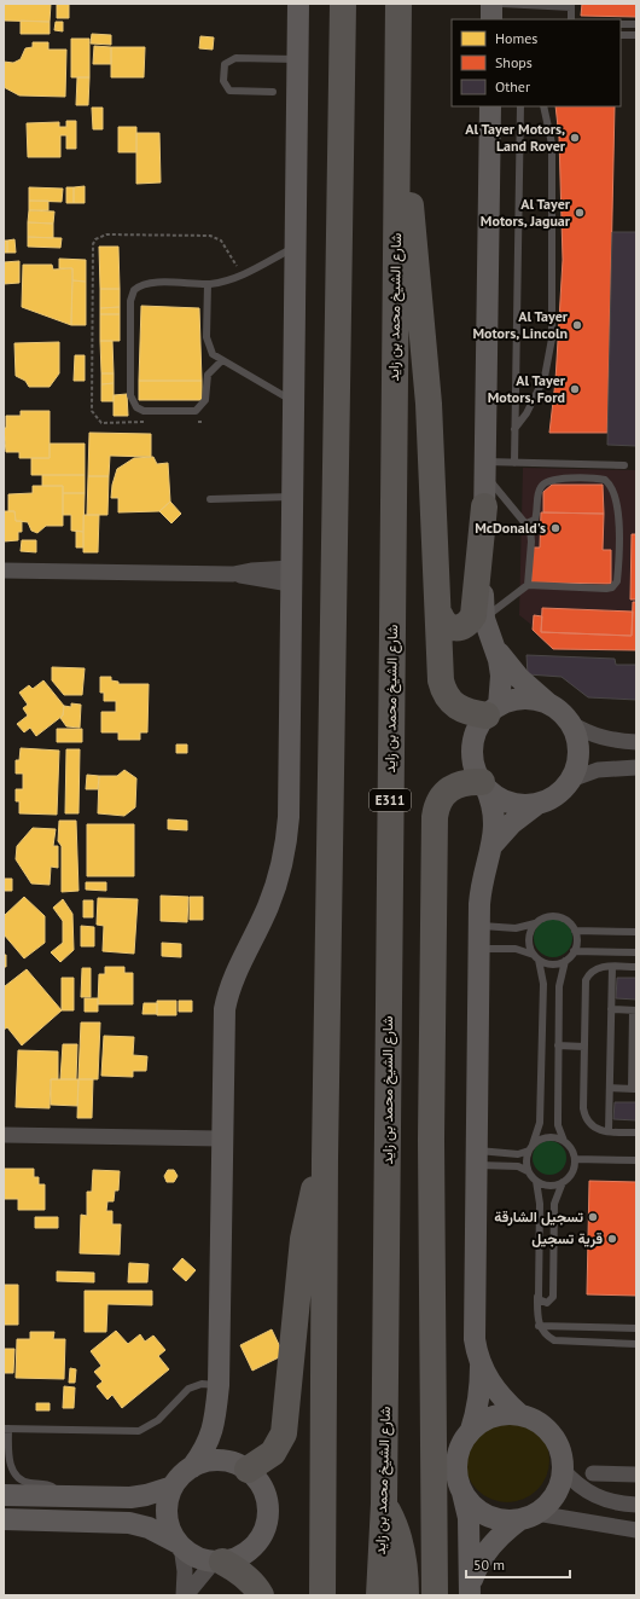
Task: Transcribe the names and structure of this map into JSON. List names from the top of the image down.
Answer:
{
  "streets": {
    "highway": ["شارع الشيخ محمد بن زايد", "E311"]
  },
  "places": [
    "Al Tayer Motors, Land Rover",
    "Al Tayer Motors, Jaguar",
    "Al Tayer Motors, Lincoln",
    "Al Tayer Motors, Ford",
    "McDonald's",
    "تسجيل الشارقة",
    "قرية تسجيل"
  ],
  "legend": ["Homes", "Shops", "Other"],
  "scale_bar": "50 m"
}
